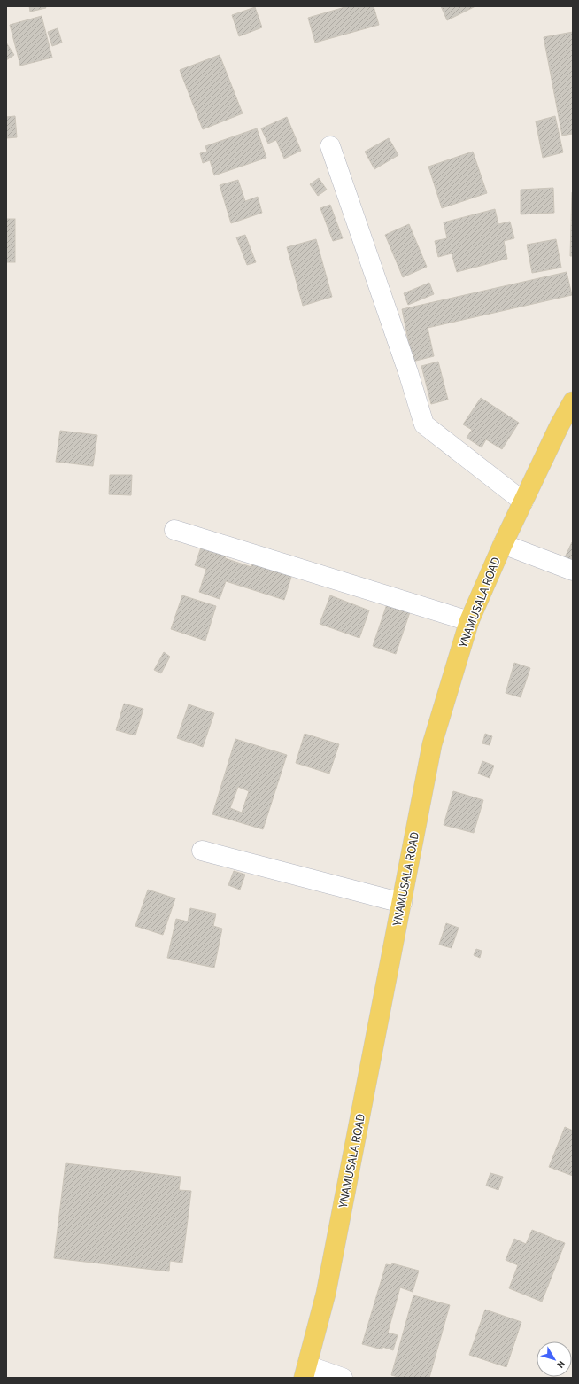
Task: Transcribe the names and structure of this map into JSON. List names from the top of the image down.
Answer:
{
  "streets": {
    "main road": ["YNAMUSALA ROAD"]
  },
  "north": "bottom right"
}
